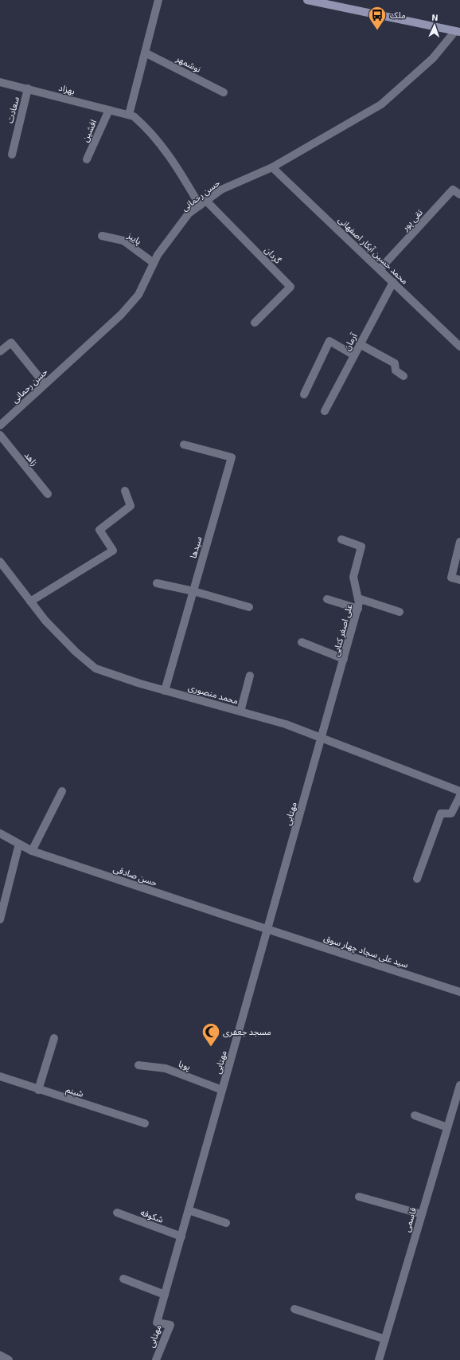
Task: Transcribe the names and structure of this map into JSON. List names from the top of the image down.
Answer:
{
  "streets": {
    "street": [
      "نوشمهر",
      "بهزاد",
      "سعادت",
      "افشین",
      "حسن رحمانی",
      "تقی پور",
      "پاییز",
      "محمد حسین آبکار اصفهانی",
      "گردان",
      "آرمان",
      "زاهد",
      "سیدها",
      "علی اصغر کتابی",
      "محمد منصوری",
      "مهتابی",
      "حسن صادقی",
      "سید علی سجاد چهار سوق",
      "پویا",
      "شبنم",
      "شکوفه",
      "قاسمی"
    ]
  },
  "crossings": [
    ["بهزاد", "سعادت"],
    ["بهزاد", "افشین"],
    ["بهزاد", "حسن رحمانی"],
    ["بهزاد", "گردان"],
    ["حسن رحمانی", "پاییز"],
    ["حسن رحمانی", "محمد حسین آبکار اصفهانی"],
    ["حسن رحمانی", "گردان"],
    ["تقی پور", "محمد حسین آبکار اصفهانی"],
    ["محمد حسین آبکار اصفهانی", "آرمان"],
    ["سیدها", "محمد منصوری"],
    ["علی اصغر کتابی", "محمد منصوری"],
    ["علی اصغر کتابی", "مهتابی"],
    ["محمد منصوری", "مهتابی"],
    ["مهتابی", "حسن صادقی"],
    ["مهتابی", "سید علی سجاد چهار سوق"],
    ["مهتابی", "پویا"],
    ["مهتابی", "شکوفه"],
    ["حسن صادقی", "سید علی سجاد چهار سوق"]
  ],
  "places": {
    "bus stop": ["ملک"],
    "mosque": ["مسجد جعفری"]
  },
  "north": "top"
}
